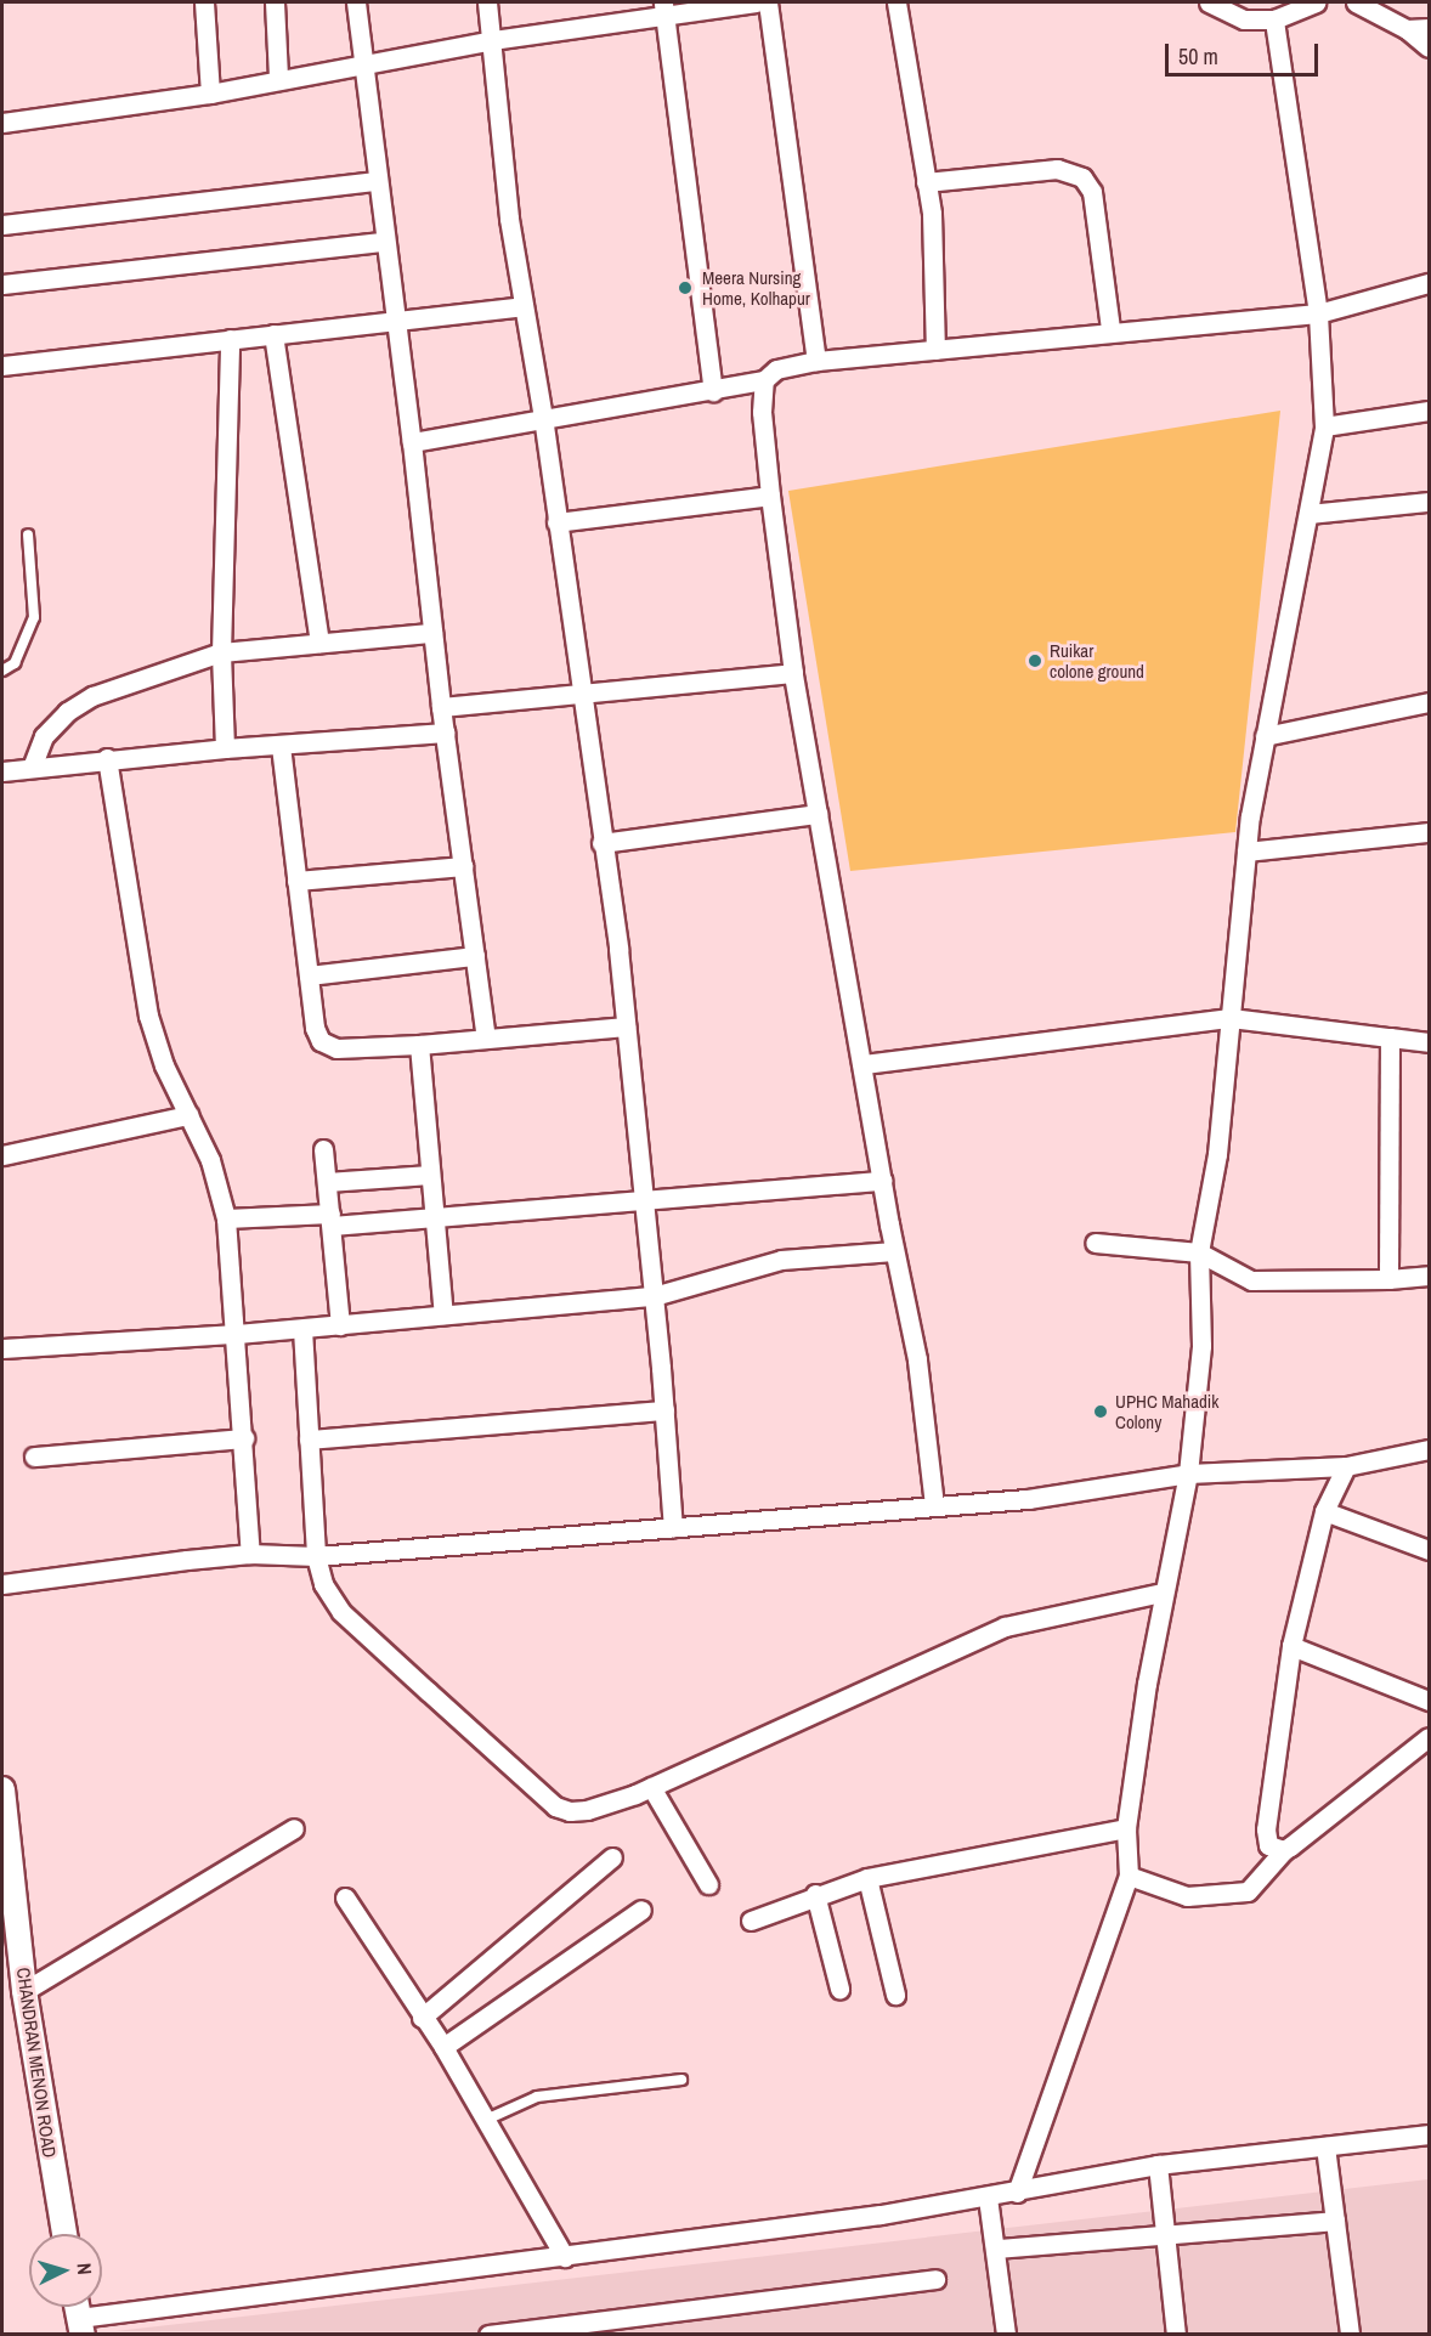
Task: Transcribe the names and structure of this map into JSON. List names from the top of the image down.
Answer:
{
  "streets": {
    "street": ["CHANDRAN MENON ROAD"]
  },
  "places": ["Meera Nursing Home, Kolhapur", "Ruikar colone ground", "UPHC Mahadik Colony"],
  "scale_bar": "50 m",
  "north": "right"
}
